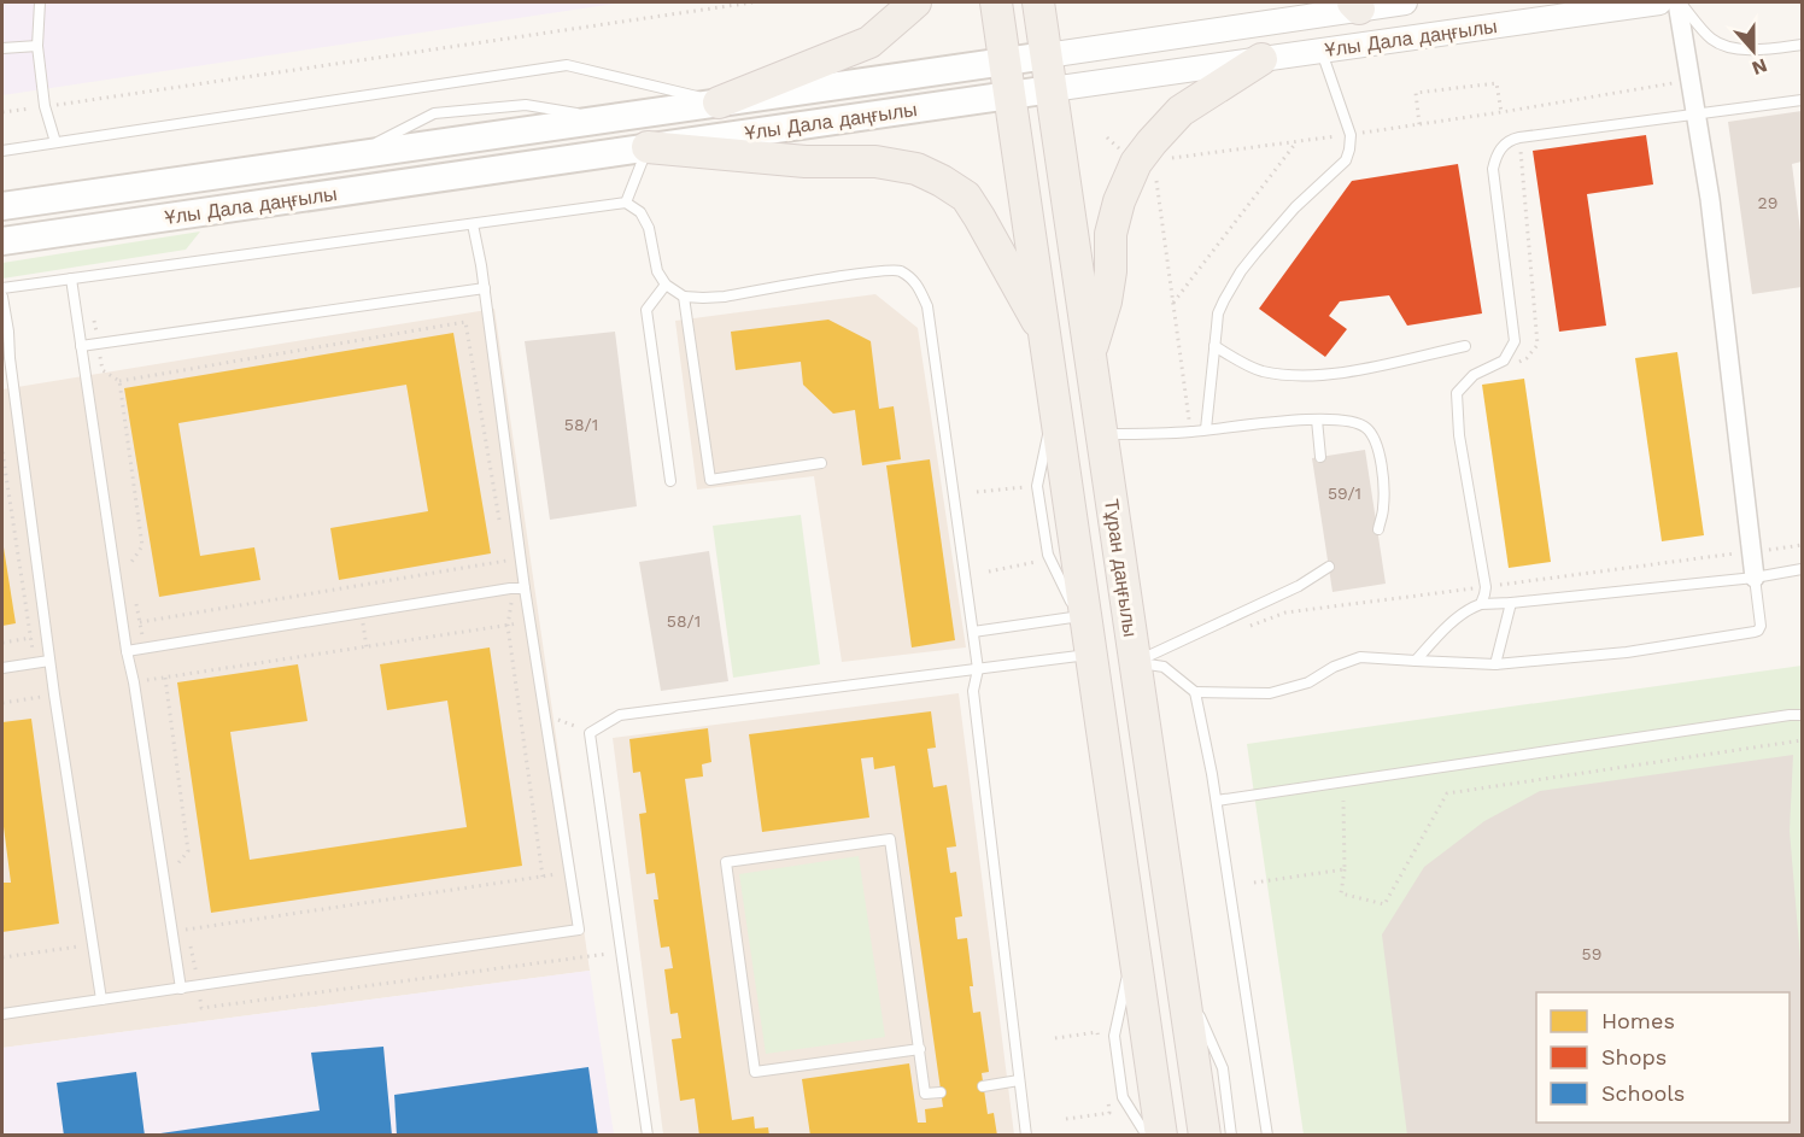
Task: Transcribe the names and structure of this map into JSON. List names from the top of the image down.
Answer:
{
  "streets": {
    "main road": ["Ұлы Дала даңғылы", "Тұран даңғылы"]
  },
  "crossings": [
    ["Ұлы Дала даңғылы", "Тұран даңғылы"]
  ],
  "house_numbers": [
    "29",
    "58/1",
    "59/1",
    "58/1",
    "59"
  ],
  "legend": ["Homes", "Shops", "Schools"],
  "north": "bottom"
}
